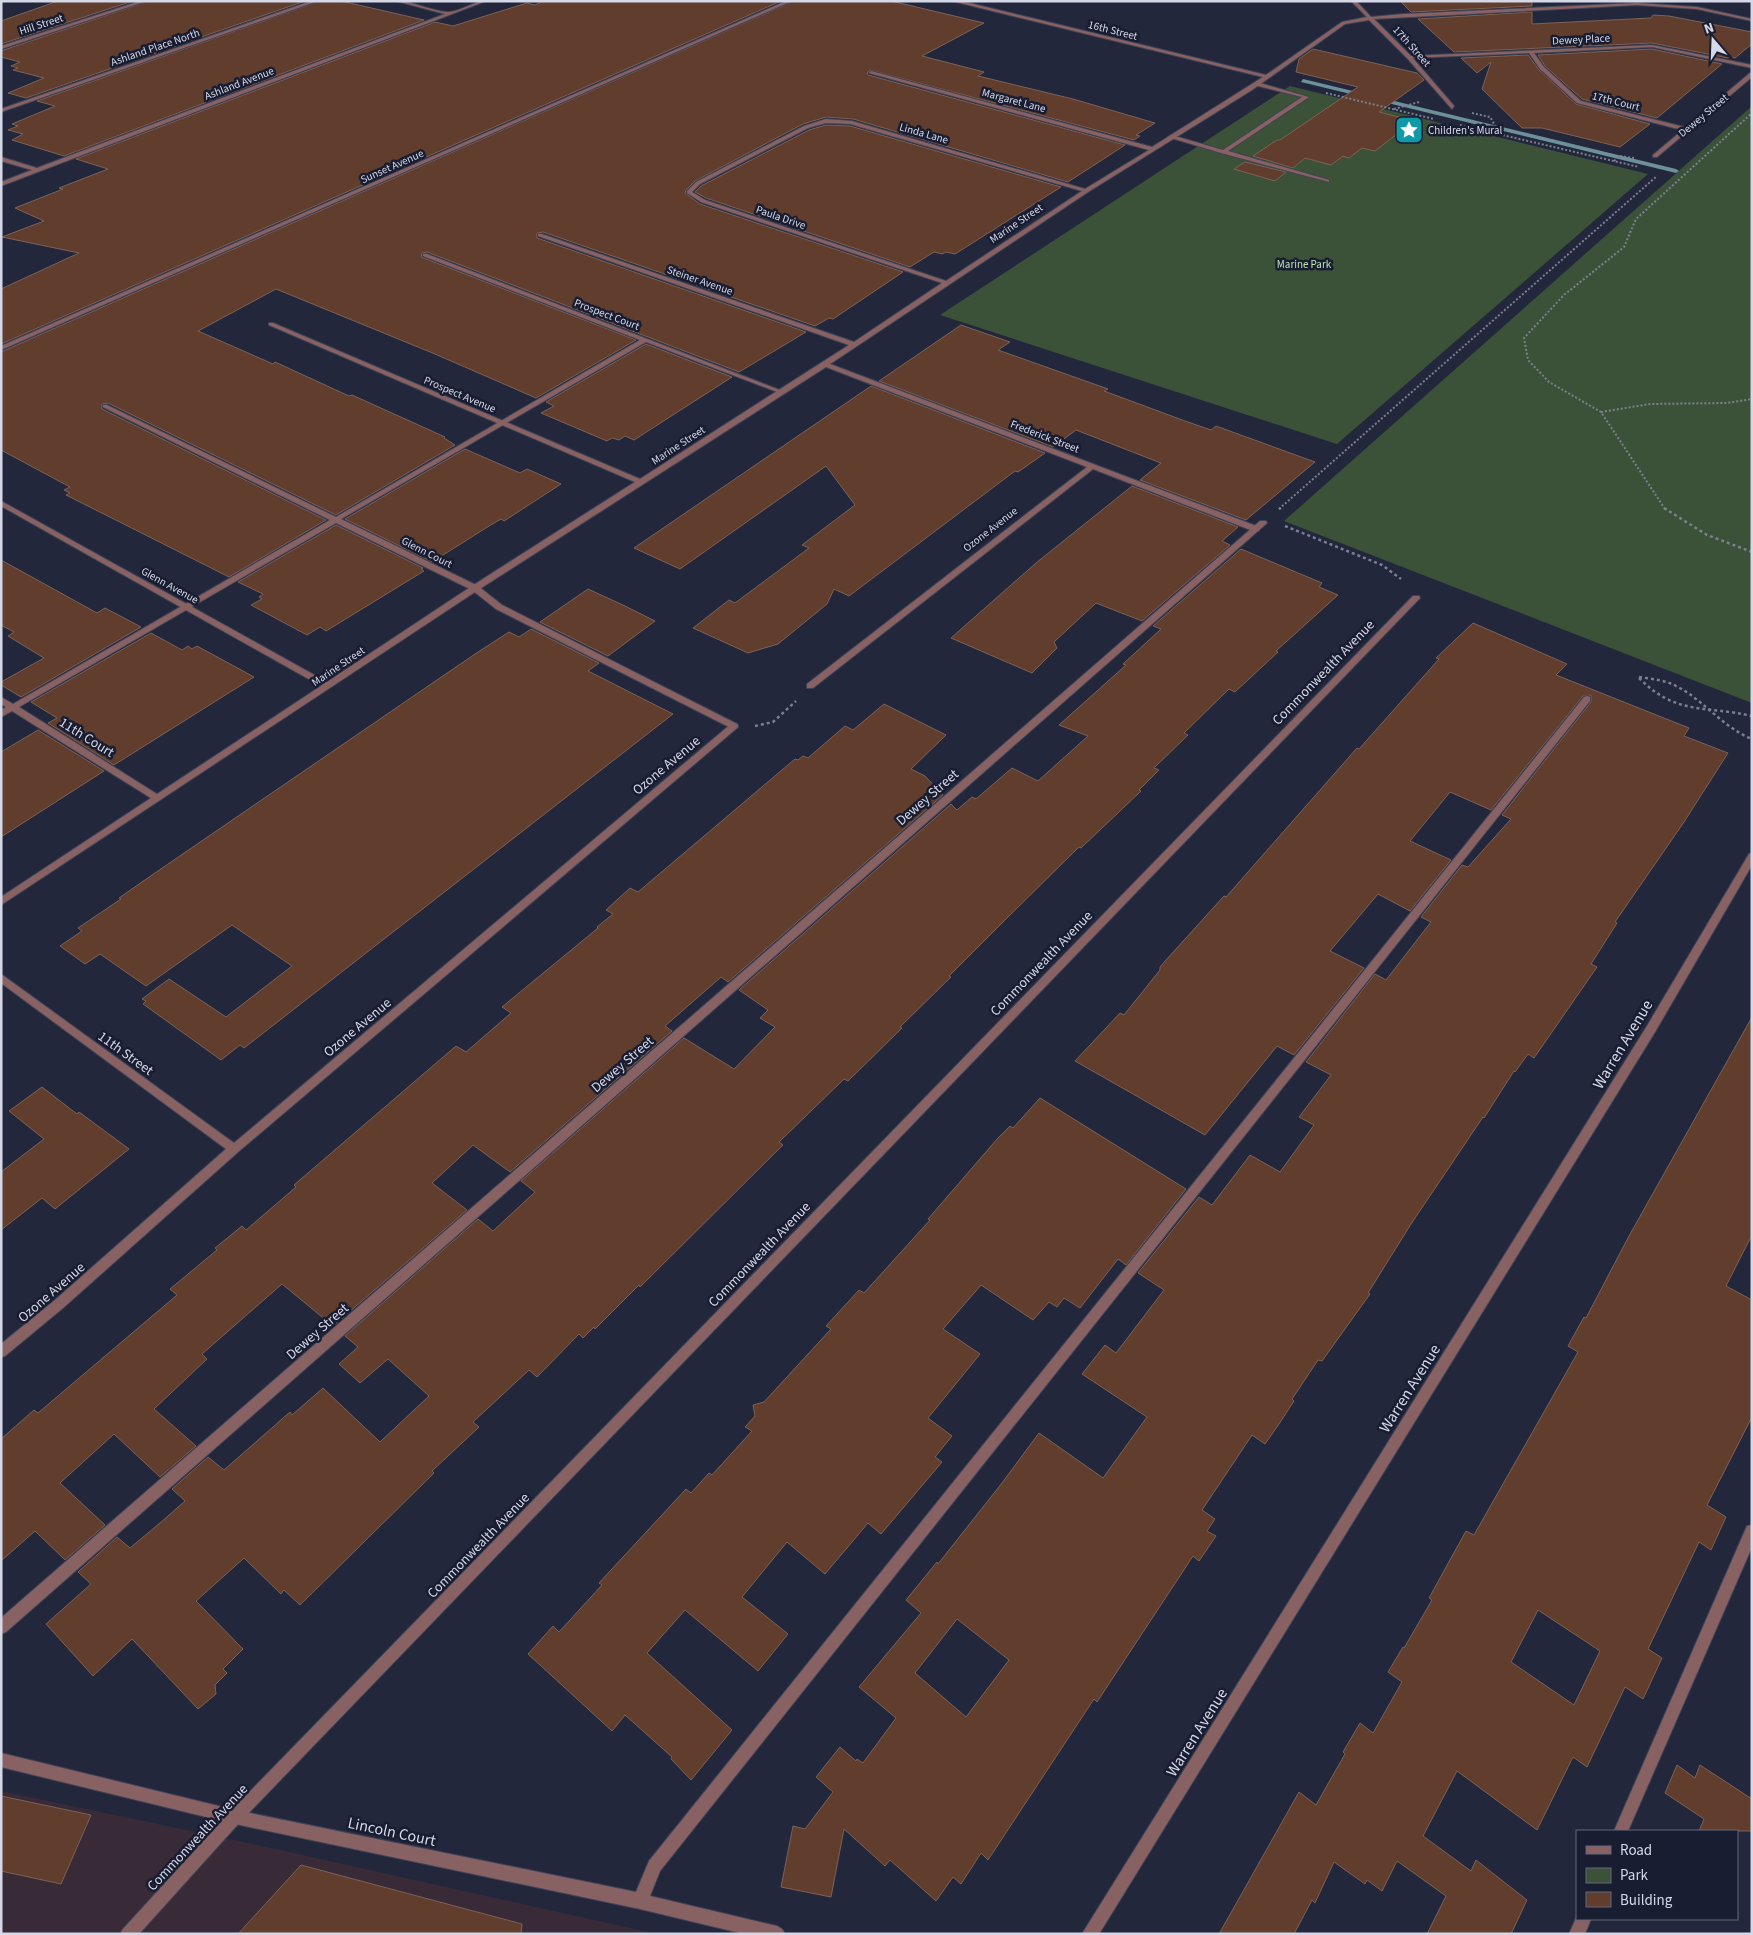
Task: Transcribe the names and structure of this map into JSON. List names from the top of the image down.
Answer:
{
  "streets": {
    "street": [
      "Hill Street",
      "16th Street",
      "Dewey Place",
      "17th Street",
      "Ashland Place North",
      "Ashland Avenue",
      "Margaret Lane",
      "17th Court",
      "Dewey Street",
      "Linda Lane",
      "Sunset Avenue",
      "Paula Drive",
      "Marine Street",
      "Steiner Avenue",
      "Prospect Court",
      "Prospect Avenue",
      "Frederick Street",
      "Ozone Avenue",
      "Glenn Court",
      "Glenn Avenue",
      "Commonwealth Avenue",
      "11th Court",
      "Warren Avenue",
      "11th Street",
      "Lincoln Court"
    ]
  },
  "crossings": [
    ["16th Street", "Marine Street"],
    ["Dewey Place", "17th Street"],
    ["Dewey Place", "17th Court"],
    ["17th Street", "Marine Street"],
    ["Margaret Lane", "Marine Street"],
    ["17th Court", "Dewey Street"],
    ["Dewey Street", "Frederick Street"],
    ["Linda Lane", "Paula Drive"],
    ["Linda Lane", "Marine Street"],
    ["Paula Drive", "Marine Street"],
    ["Marine Street", "Steiner Avenue"],
    ["Marine Street", "Prospect Court"],
    ["Marine Street", "Prospect Avenue"],
    ["Marine Street", "Frederick Street"],
    ["Marine Street", "Glenn Court"],
    ["Marine Street", "Glenn Avenue"],
    ["Marine Street", "11th Court"],
    ["Frederick Street", "Ozone Avenue"],
    ["Ozone Avenue", "Glenn Court"],
    ["Ozone Avenue", "11th Street"],
    ["Commonwealth Avenue", "Lincoln Court"]
  ],
  "parks": ["Marine Park"],
  "places": {
    "place": ["Children's Mural"]
  },
  "legend": ["Road", "Park", "Building"],
  "north": "top"
}
